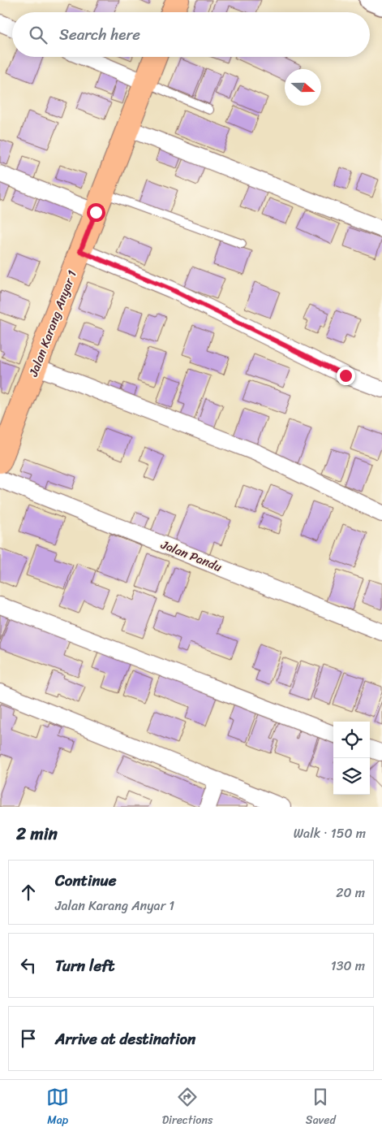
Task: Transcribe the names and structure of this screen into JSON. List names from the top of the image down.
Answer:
{
  "streets": {
    "main road": ["Jalan Karang Anyar 1"],
    "street": ["Jalan Pandu"]
  },
  "north": "right",
  "page": {
    "search": "Search here",
    "heading": ["2 min", "Walk · 150 m"],
    "list": [
      ["Continue", "Jalan Karang Anyar 1", "20 m"],
      ["Turn left", "130 m"],
      "Arrive at destination"
    ],
    "nav": ["Map", "Directions", "Saved"]
  }
}
